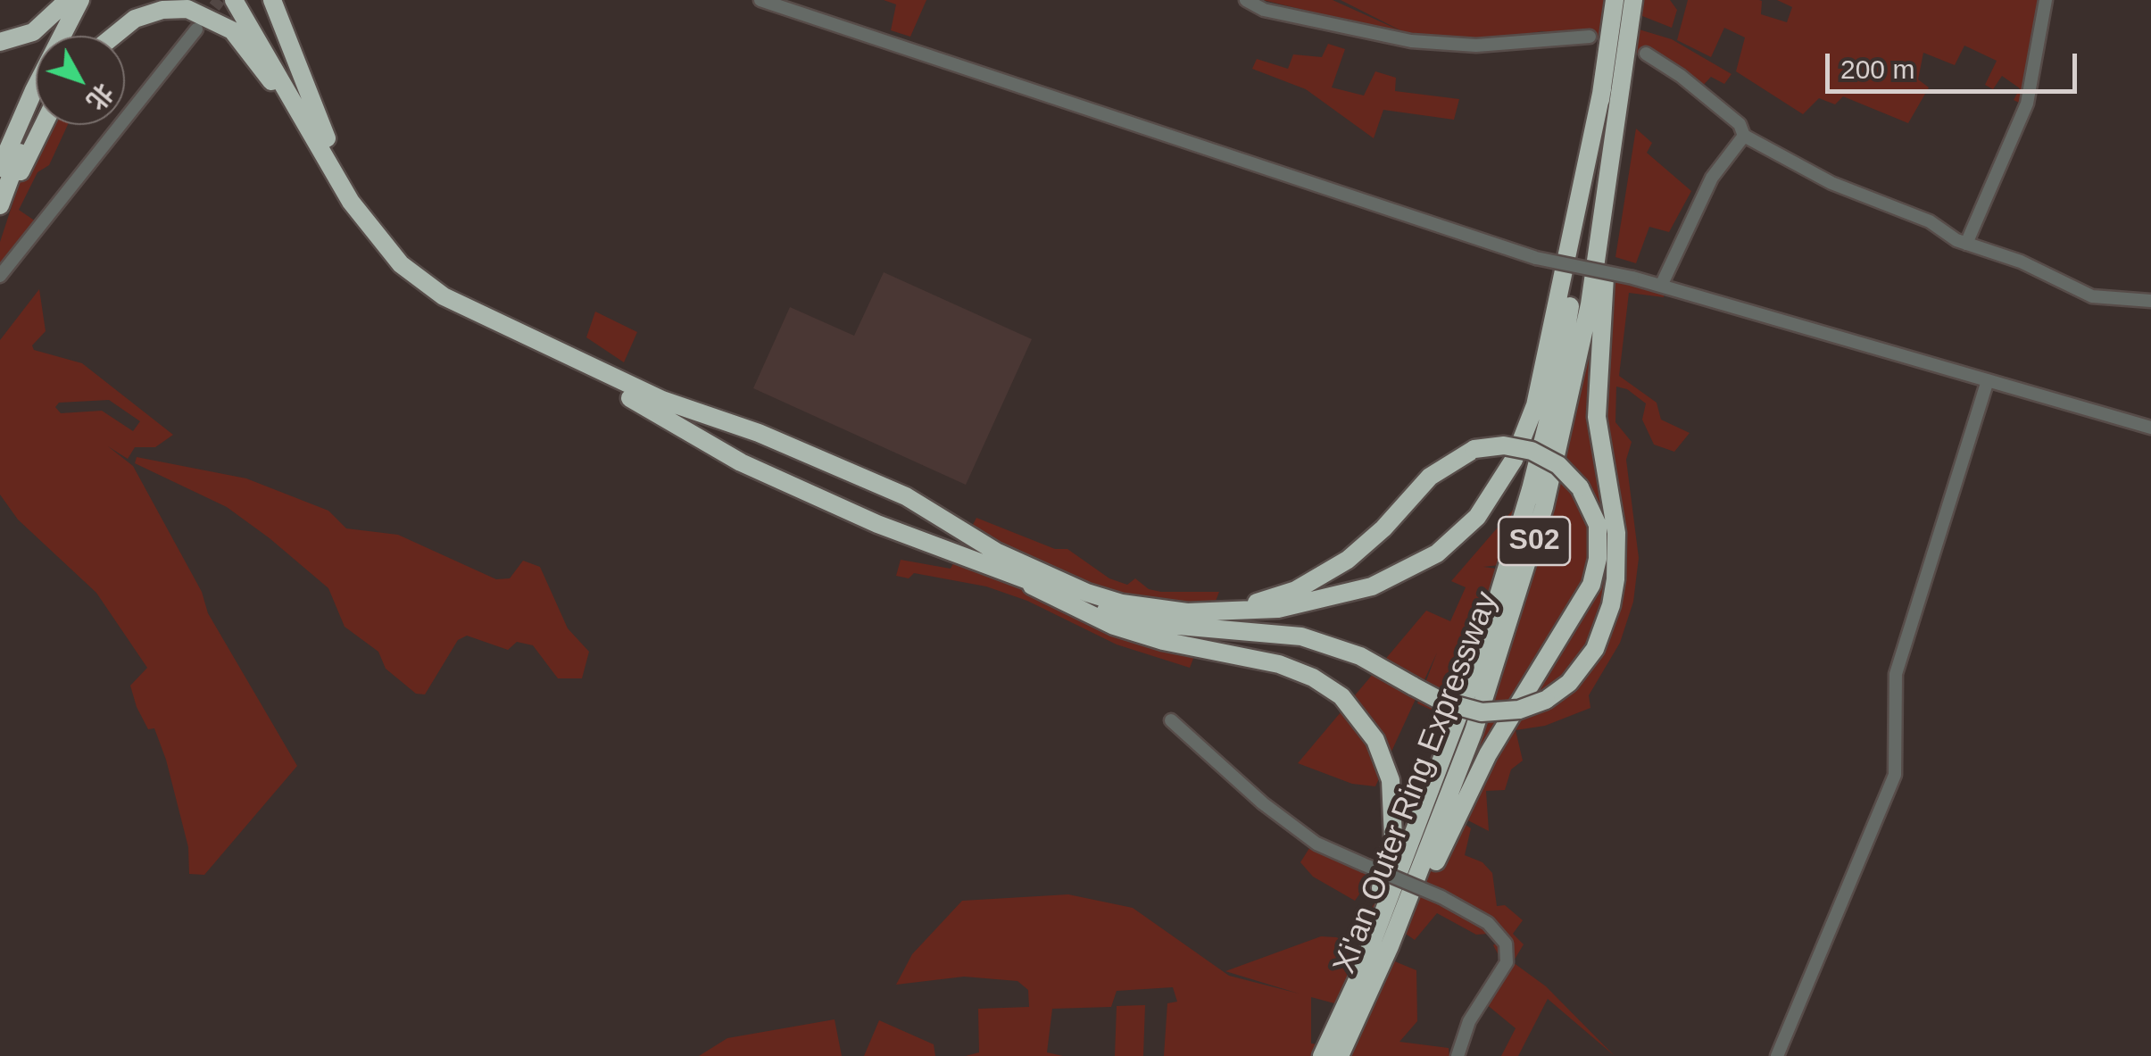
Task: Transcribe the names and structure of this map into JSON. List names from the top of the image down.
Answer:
{
  "streets": {
    "highway": ["S02", "Xi'an Outer Ring Expressway"]
  },
  "scale_bar": "200 m",
  "north": "bottom right"
}
